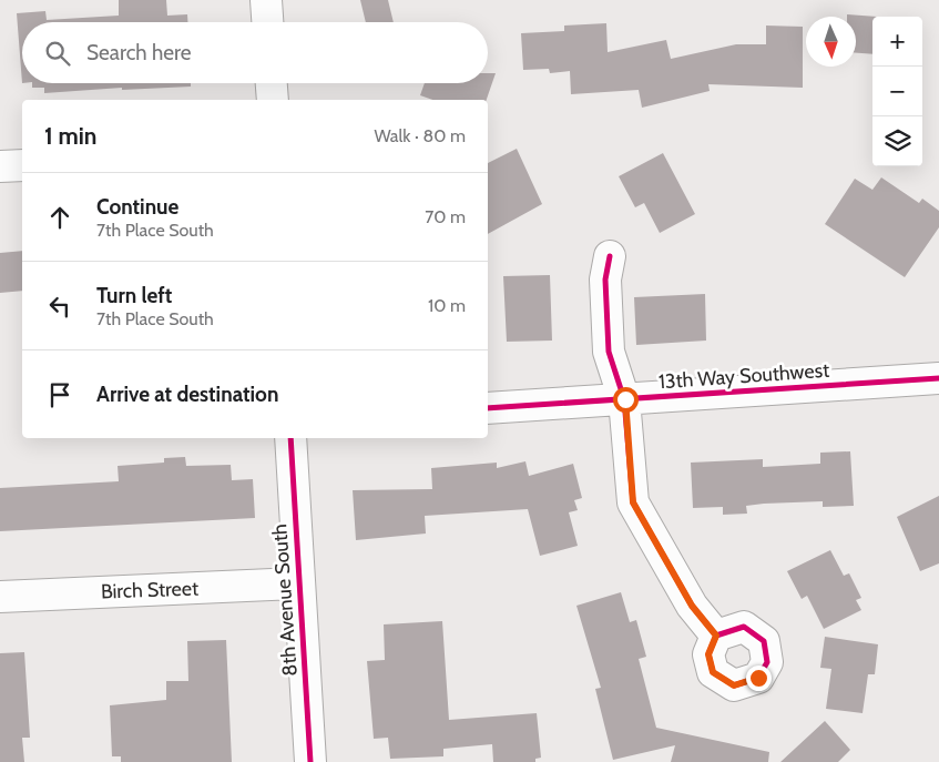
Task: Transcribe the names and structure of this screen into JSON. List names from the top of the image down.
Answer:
{
  "streets": {
    "street": ["13th Way Southwest", "Birch Street", "8th Avenue South"]
  },
  "crossings": [
    ["Birch Street", "8th Avenue South"]
  ],
  "north": "bottom",
  "page": {
    "map_buttons": ["+", "−"],
    "search": "Search here",
    "heading": ["1 min", "Walk · 80 m"],
    "list": [
      ["Continue", "7th Place South", "70 m"],
      ["Turn left", "7th Place South", "10 m"],
      "Arrive at destination"
    ]
  }
}
